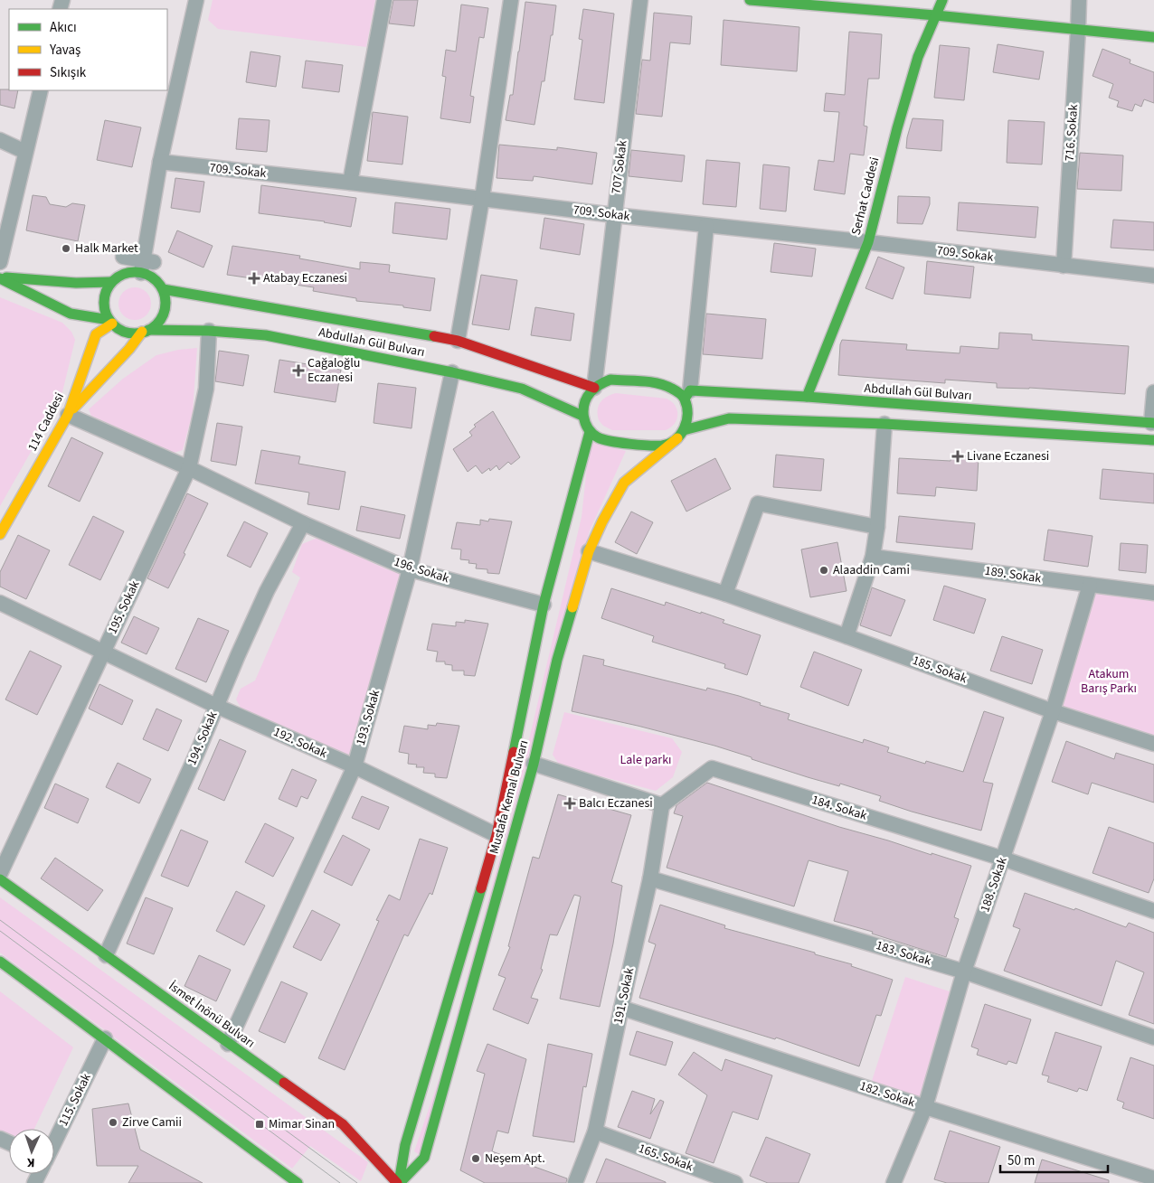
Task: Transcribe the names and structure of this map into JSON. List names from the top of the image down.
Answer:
{
  "streets": {
    "main road": [
      "Serhat Caddesi",
      "Abdullah Gül Bulvarı",
      "114 Caddesi",
      "Mustafa Kemal Bulvarı",
      "İsmet İnönü Bulvarı"
    ],
    "street": [
      "716. Sokak",
      "707 Sokak",
      "709. Sokak",
      "196. Sokak",
      "189. Sokak",
      "195. Sokak",
      "185. Sokak",
      "193. Sokak",
      "194. Sokak",
      "192. Sokak",
      "184. Sokak",
      "188. Sokak",
      "183. Sokak",
      "191. Sokak",
      "182. Sokak",
      "115. Sokak",
      "165. Sokak"
    ]
  },
  "crossings": [
    ["716. Sokak", "709. Sokak"],
    ["707 Sokak", "709. Sokak"],
    ["707 Sokak", "Abdullah Gül Bulvarı"],
    ["707 Sokak", "Mustafa Kemal Bulvarı"],
    ["709. Sokak", "Serhat Caddesi"],
    ["Serhat Caddesi", "Abdullah Gül Bulvarı"],
    ["Abdullah Gül Bulvarı", "114 Caddesi"],
    ["Abdullah Gül Bulvarı", "195. Sokak"],
    ["Abdullah Gül Bulvarı", "193. Sokak"],
    ["Abdullah Gül Bulvarı", "Mustafa Kemal Bulvarı"],
    ["114 Caddesi", "196. Sokak"],
    ["196. Sokak", "195. Sokak"],
    ["196. Sokak", "193. Sokak"],
    ["196. Sokak", "194. Sokak"],
    ["196. Sokak", "Mustafa Kemal Bulvarı"],
    ["189. Sokak", "188. Sokak"],
    ["195. Sokak", "192. Sokak"],
    ["185. Sokak", "Mustafa Kemal Bulvarı"],
    ["185. Sokak", "188. Sokak"],
    ["193. Sokak", "192. Sokak"],
    ["193. Sokak", "İsmet İnönü Bulvarı"],
    ["194. Sokak", "192. Sokak"],
    ["194. Sokak", "İsmet İnönü Bulvarı"],
    ["192. Sokak", "Mustafa Kemal Bulvarı"],
    ["Mustafa Kemal Bulvarı", "İsmet İnönü Bulvarı"],
    ["184. Sokak", "188. Sokak"],
    ["184. Sokak", "191. Sokak"],
    ["188. Sokak", "183. Sokak"],
    ["188. Sokak", "182. Sokak"],
    ["183. Sokak", "191. Sokak"],
    ["191. Sokak", "182. Sokak"],
    ["191. Sokak", "165. Sokak"]
  ],
  "parks": ["Atakum Barış Parkı", "Lale parkı"],
  "places": {
    "other": [
      "Halk Market",
      "Alaaddin Cami",
      "Zirve Camii",
      "Neşem Apt."
    ],
    "health": [
      "Atabay Eczanesi",
      "Cağaloğlu Eczanesi",
      "Livane Eczanesi",
      "Balcı Eczanesi"
    ],
    "transit": ["Mimar Sinan"]
  },
  "legend": ["Akıcı", "Yavaş", "Sıkışık"],
  "scale_bar": "50 m",
  "north": "bottom"
}
